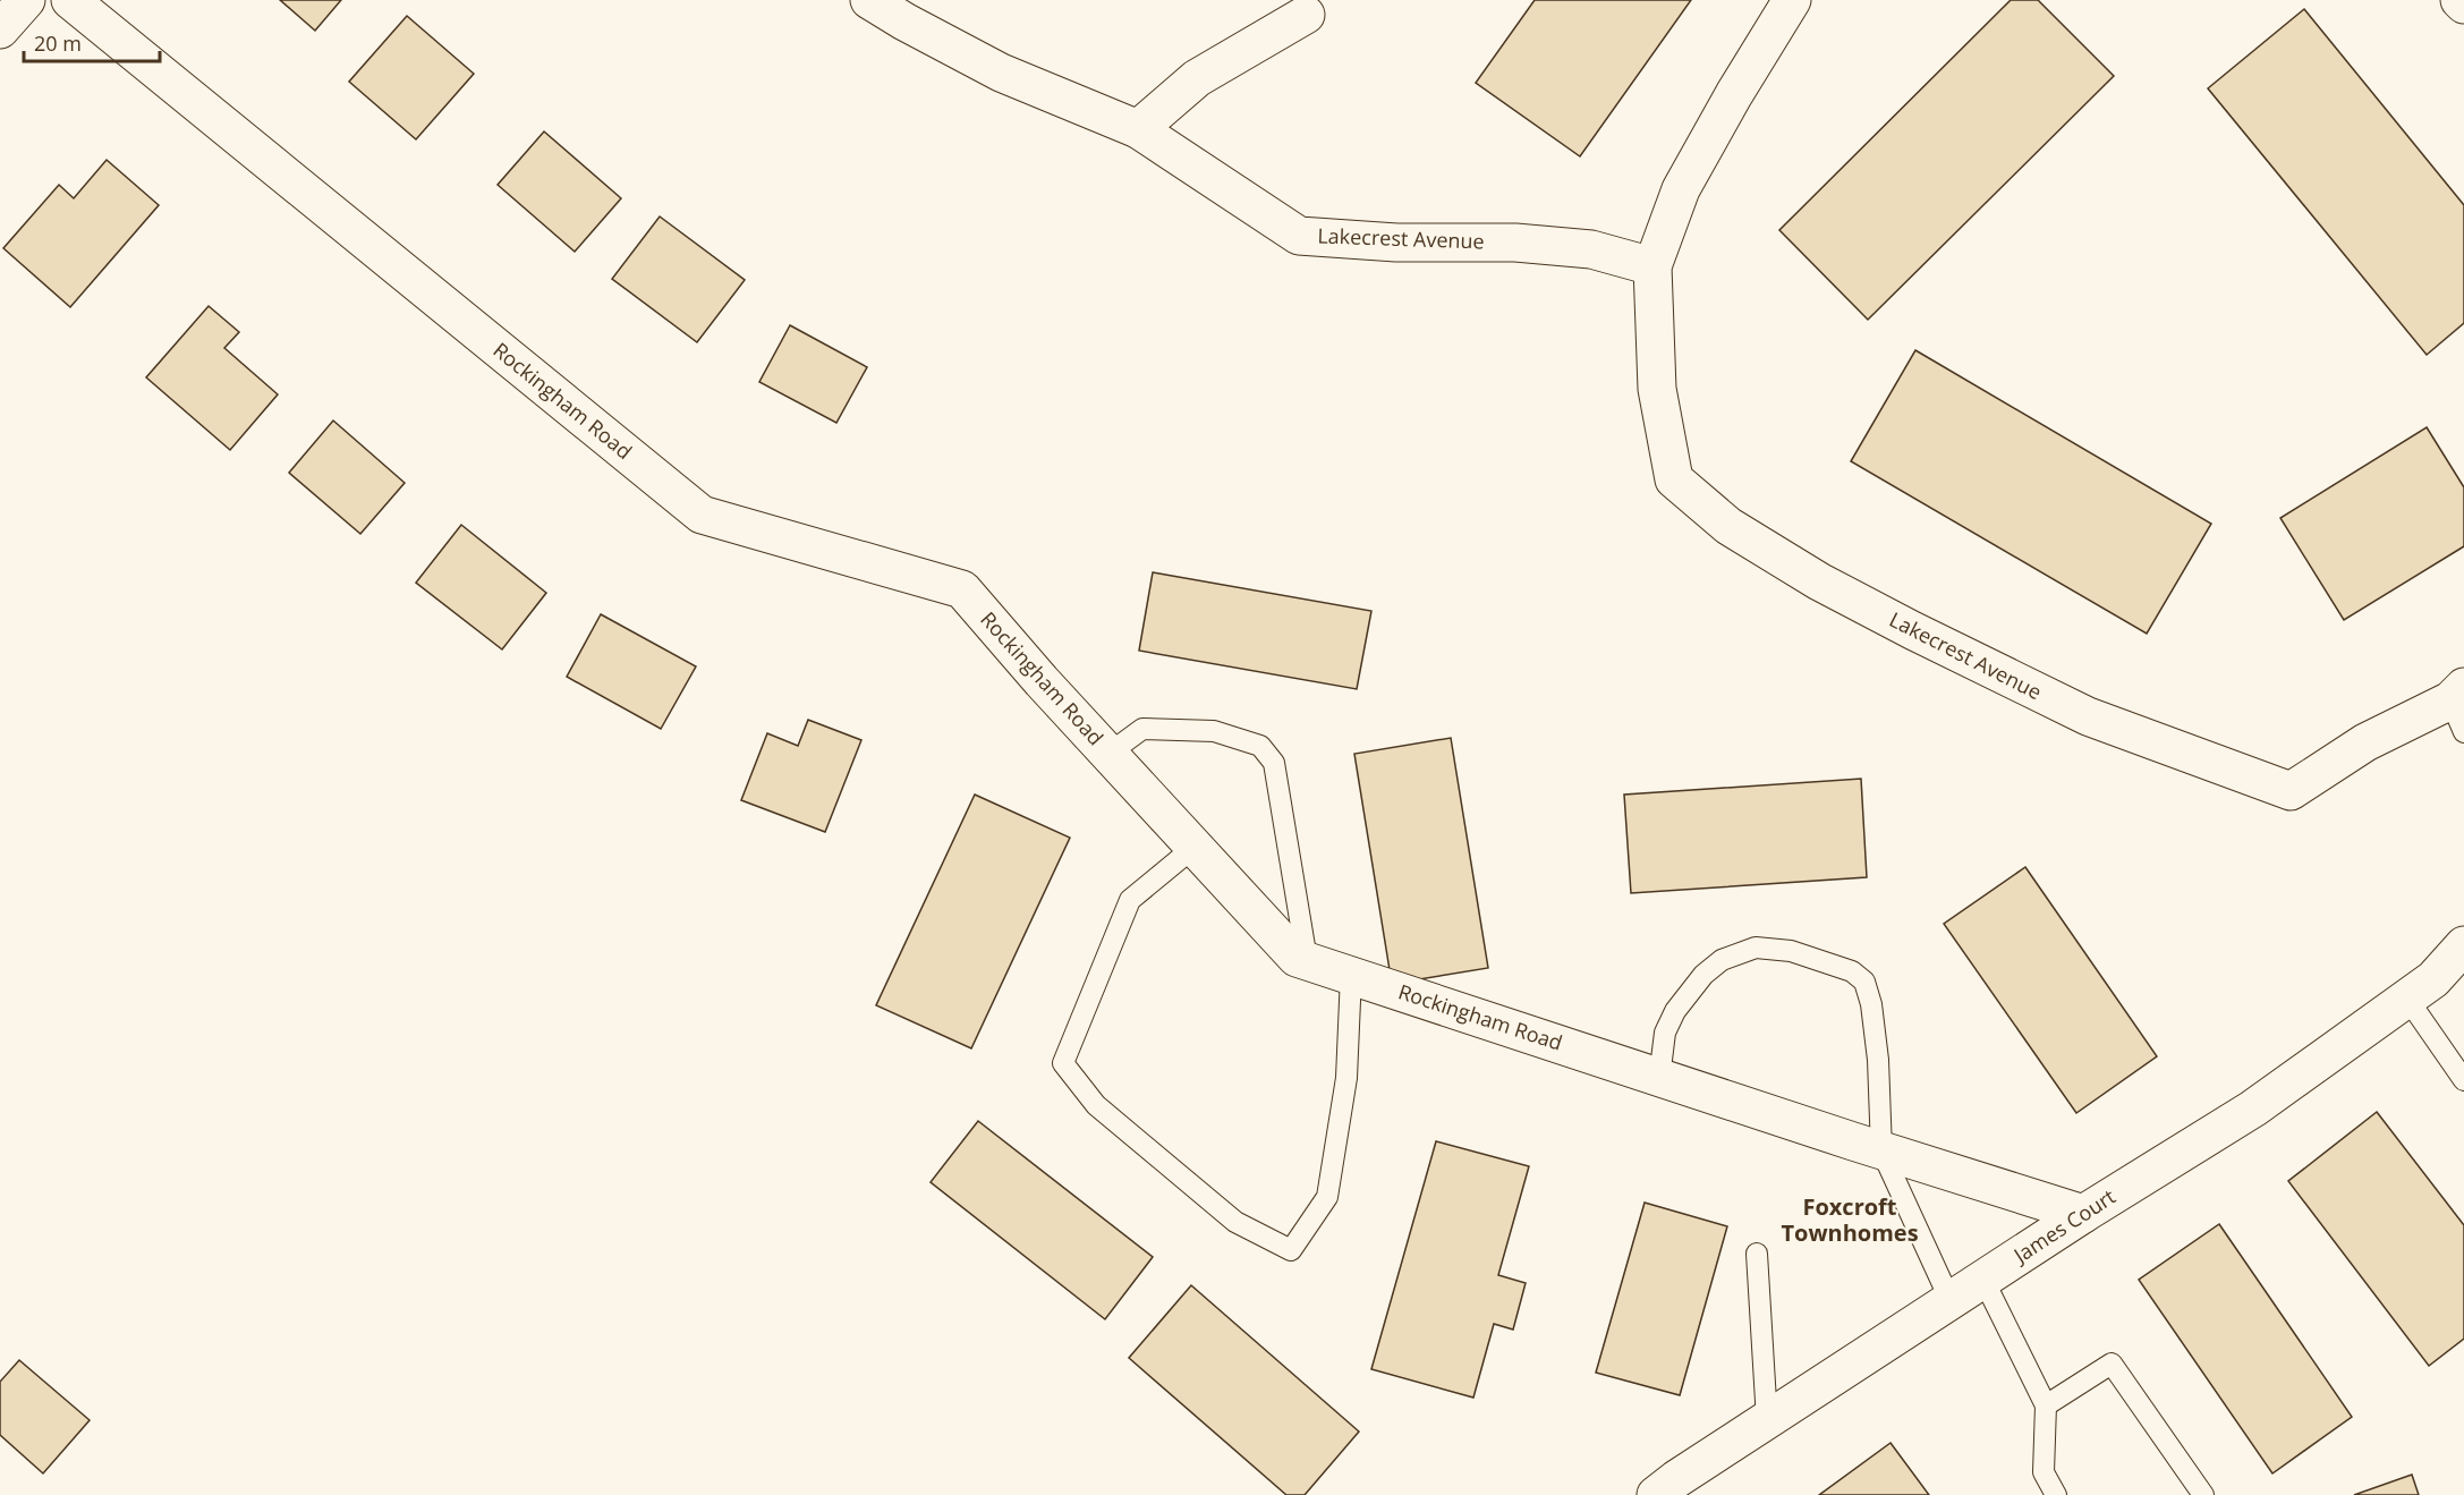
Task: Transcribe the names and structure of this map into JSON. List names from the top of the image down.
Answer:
{
  "streets": {
    "street": ["Lakecrest Avenue", "Rockingham Road", "James Court"]
  },
  "crossings": [
    ["Rockingham Road", "James Court"]
  ],
  "districts": ["Foxcroft Townhomes"],
  "scale_bar": "20 m"
}
